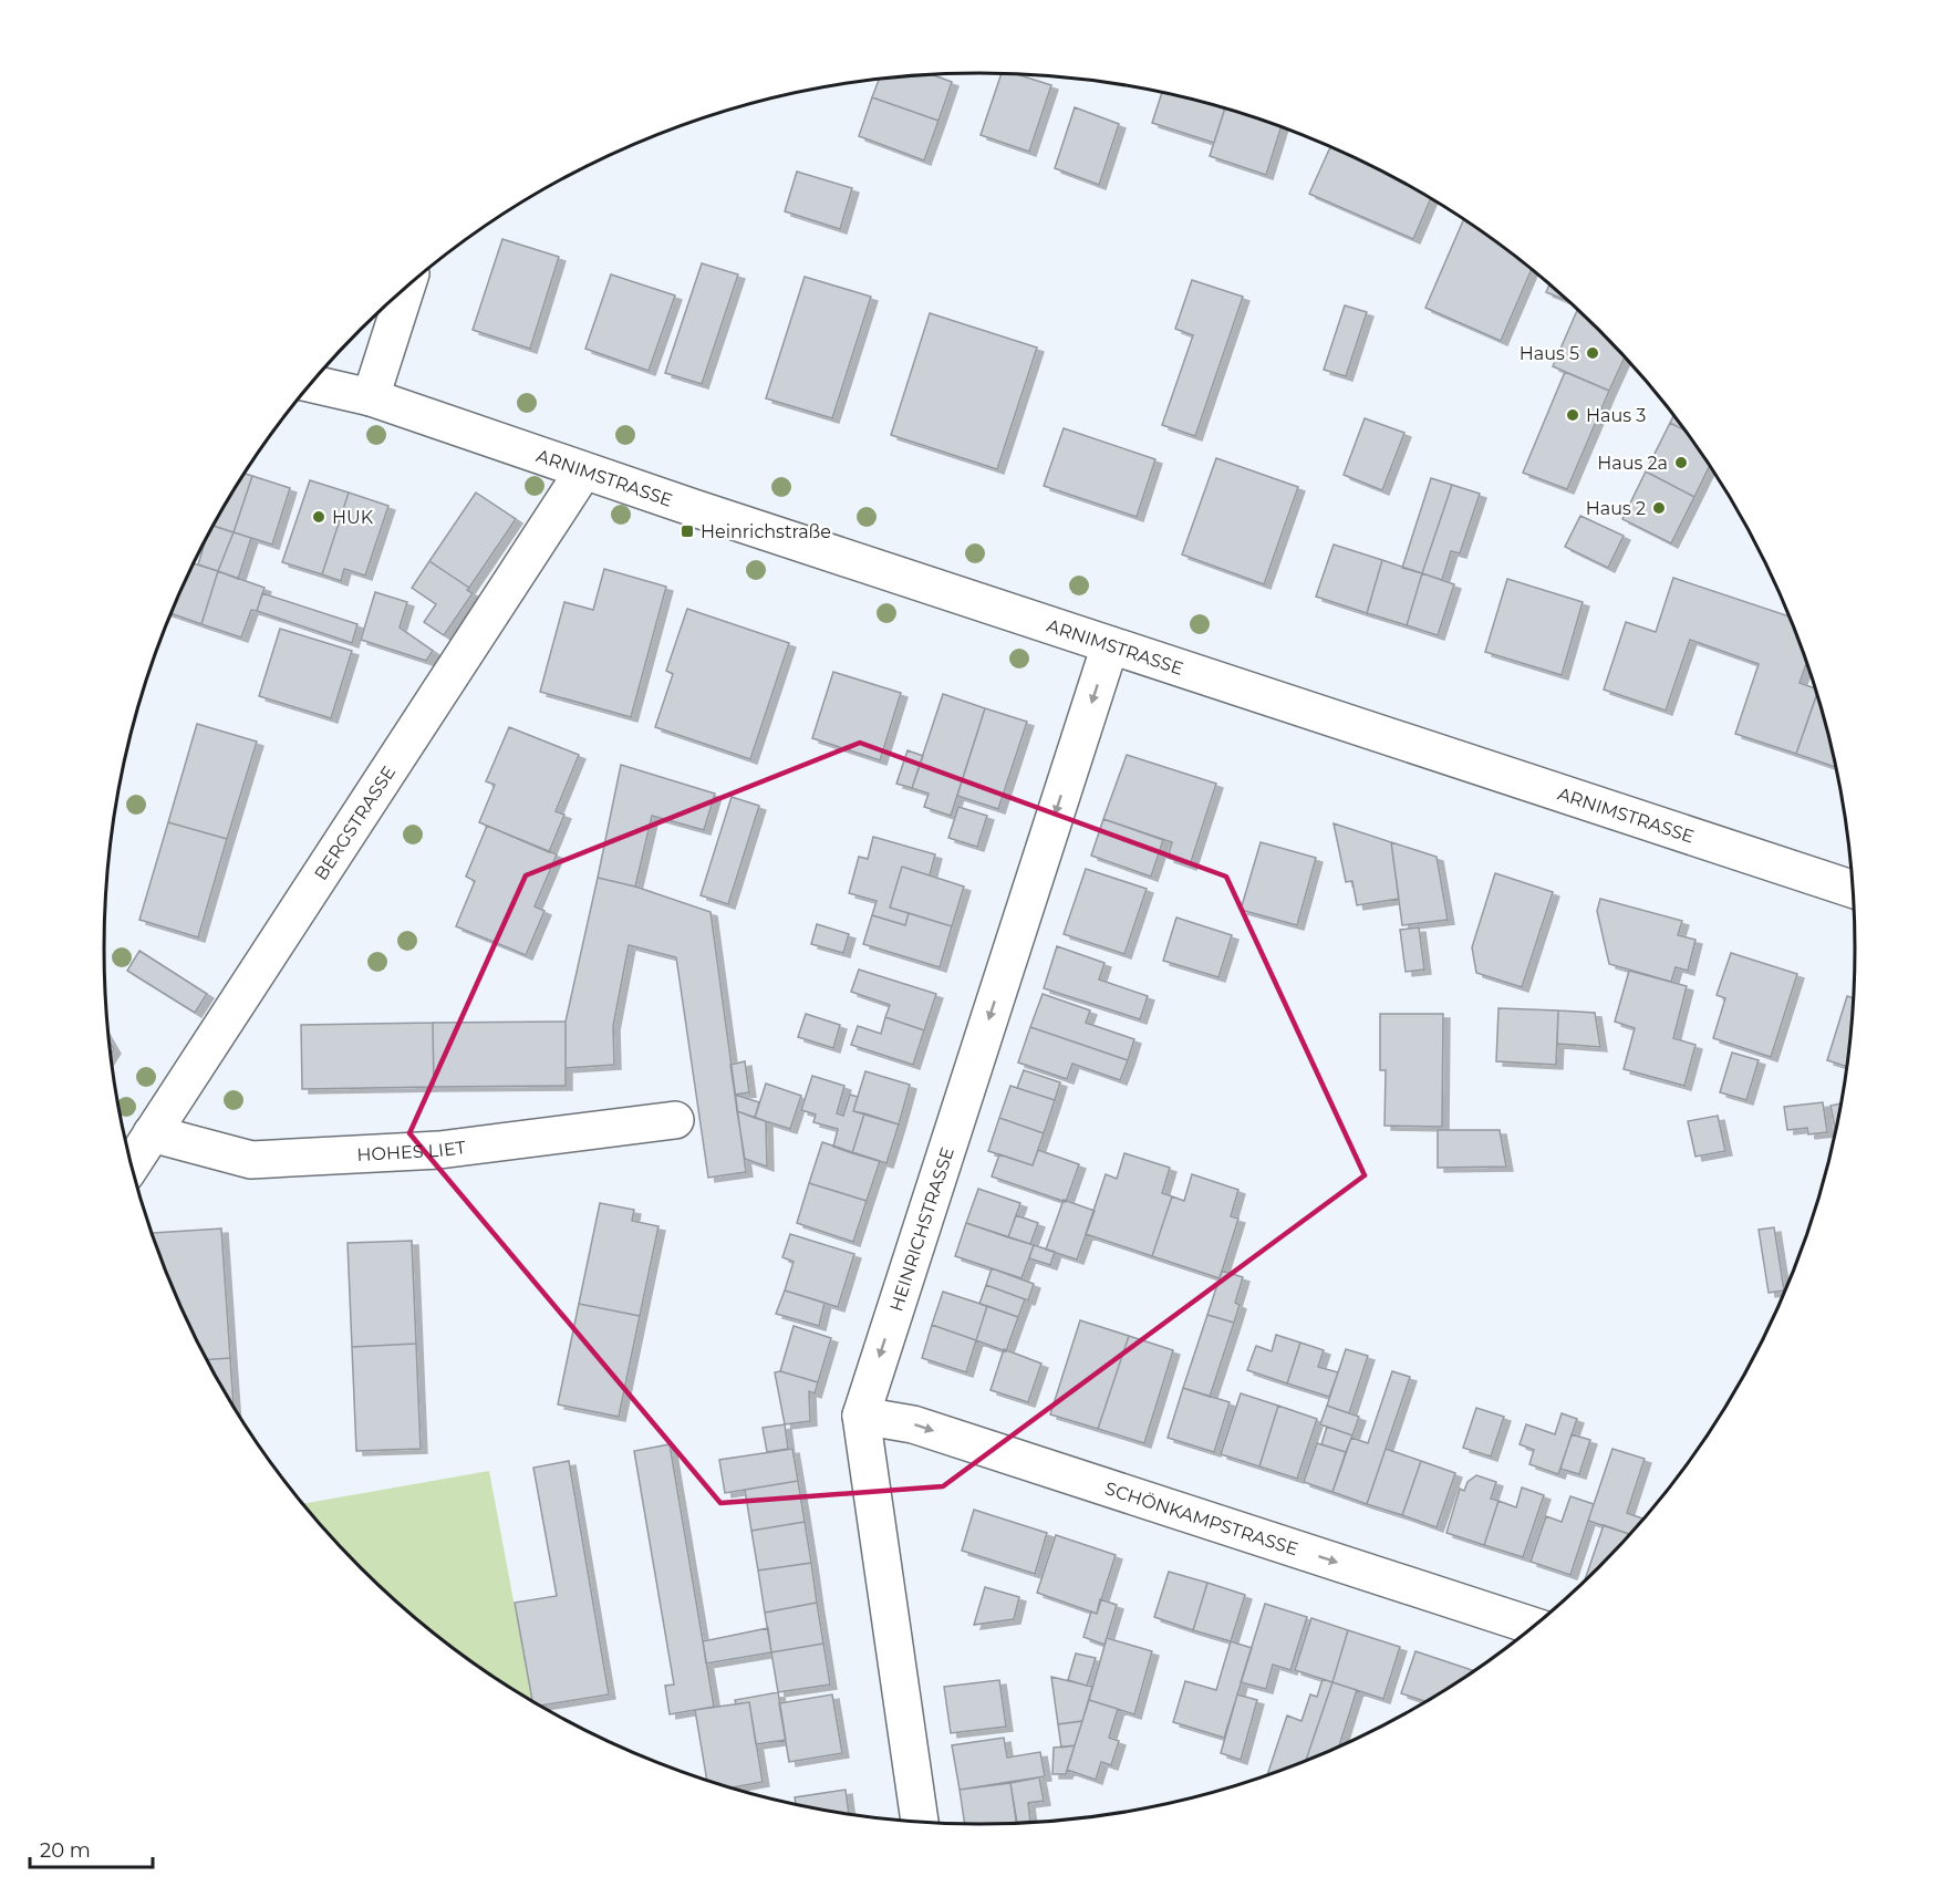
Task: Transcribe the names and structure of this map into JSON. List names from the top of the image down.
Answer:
{
  "streets": {
    "street": [
      "ARNIMSTRASSE",
      "BERGSTRASSE",
      "HOHES LIET",
      "HEINRICHSTRASSE",
      "SCHÖNKAMPSTRASSE"
    ]
  },
  "crossings": [
    ["ARNIMSTRASSE", "BERGSTRASSE"],
    ["ARNIMSTRASSE", "HEINRICHSTRASSE"],
    ["BERGSTRASSE", "HOHES LIET"],
    ["HEINRICHSTRASSE", "SCHÖNKAMPSTRASSE"]
  ],
  "one_way": ["HEINRICHSTRASSE", "SCHÖNKAMPSTRASSE"],
  "places": {
    "other": [
      "Haus 5",
      "Haus 3",
      "Haus 2a",
      "Haus 2",
      "HUK"
    ],
    "transit": ["Heinrichstraße"]
  },
  "scale_bar": "20 m"
}
